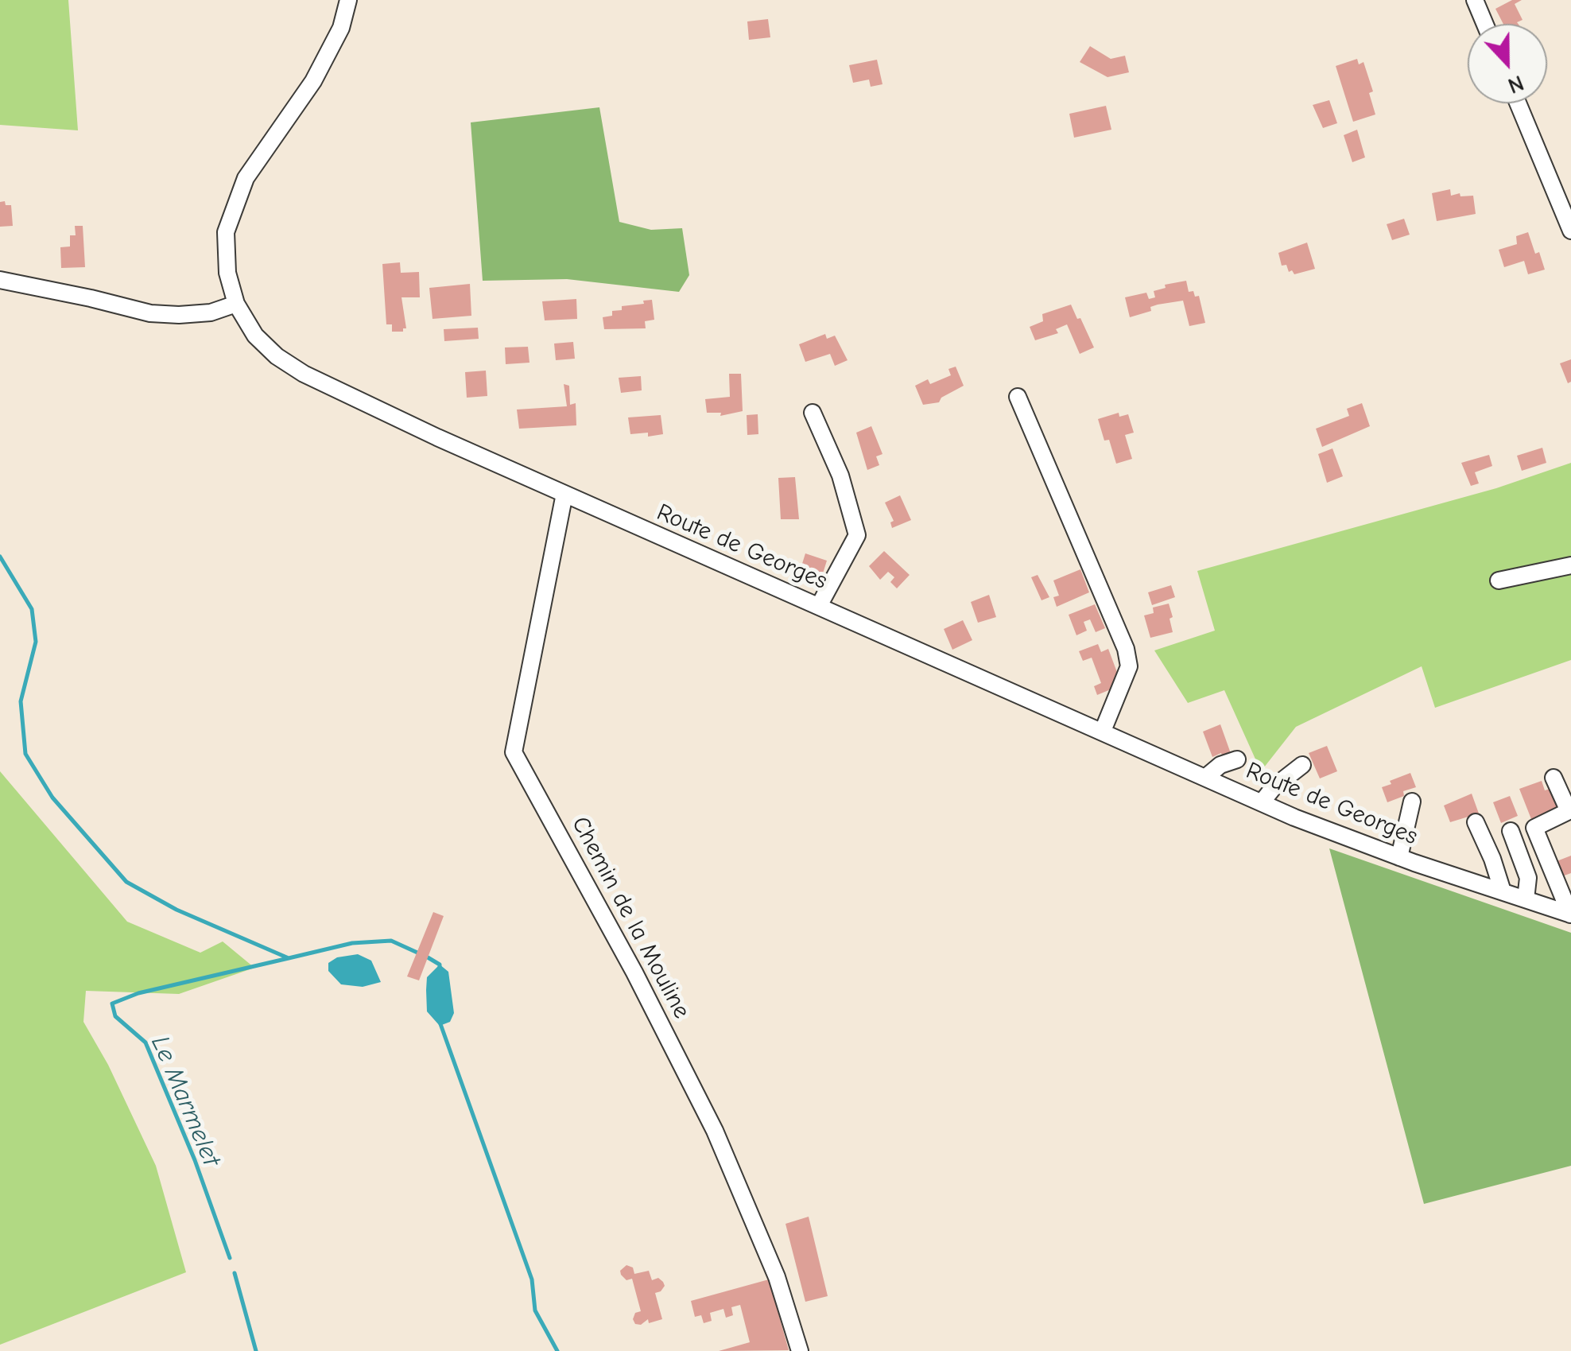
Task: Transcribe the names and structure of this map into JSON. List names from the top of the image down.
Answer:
{
  "streets": {
    "street": ["Route de Georges", "Chemin de la Mouline"]
  },
  "crossings": [
    ["Route de Georges", "Chemin de la Mouline"]
  ],
  "water": ["Le Marmelet"],
  "north": "bottom"
}
